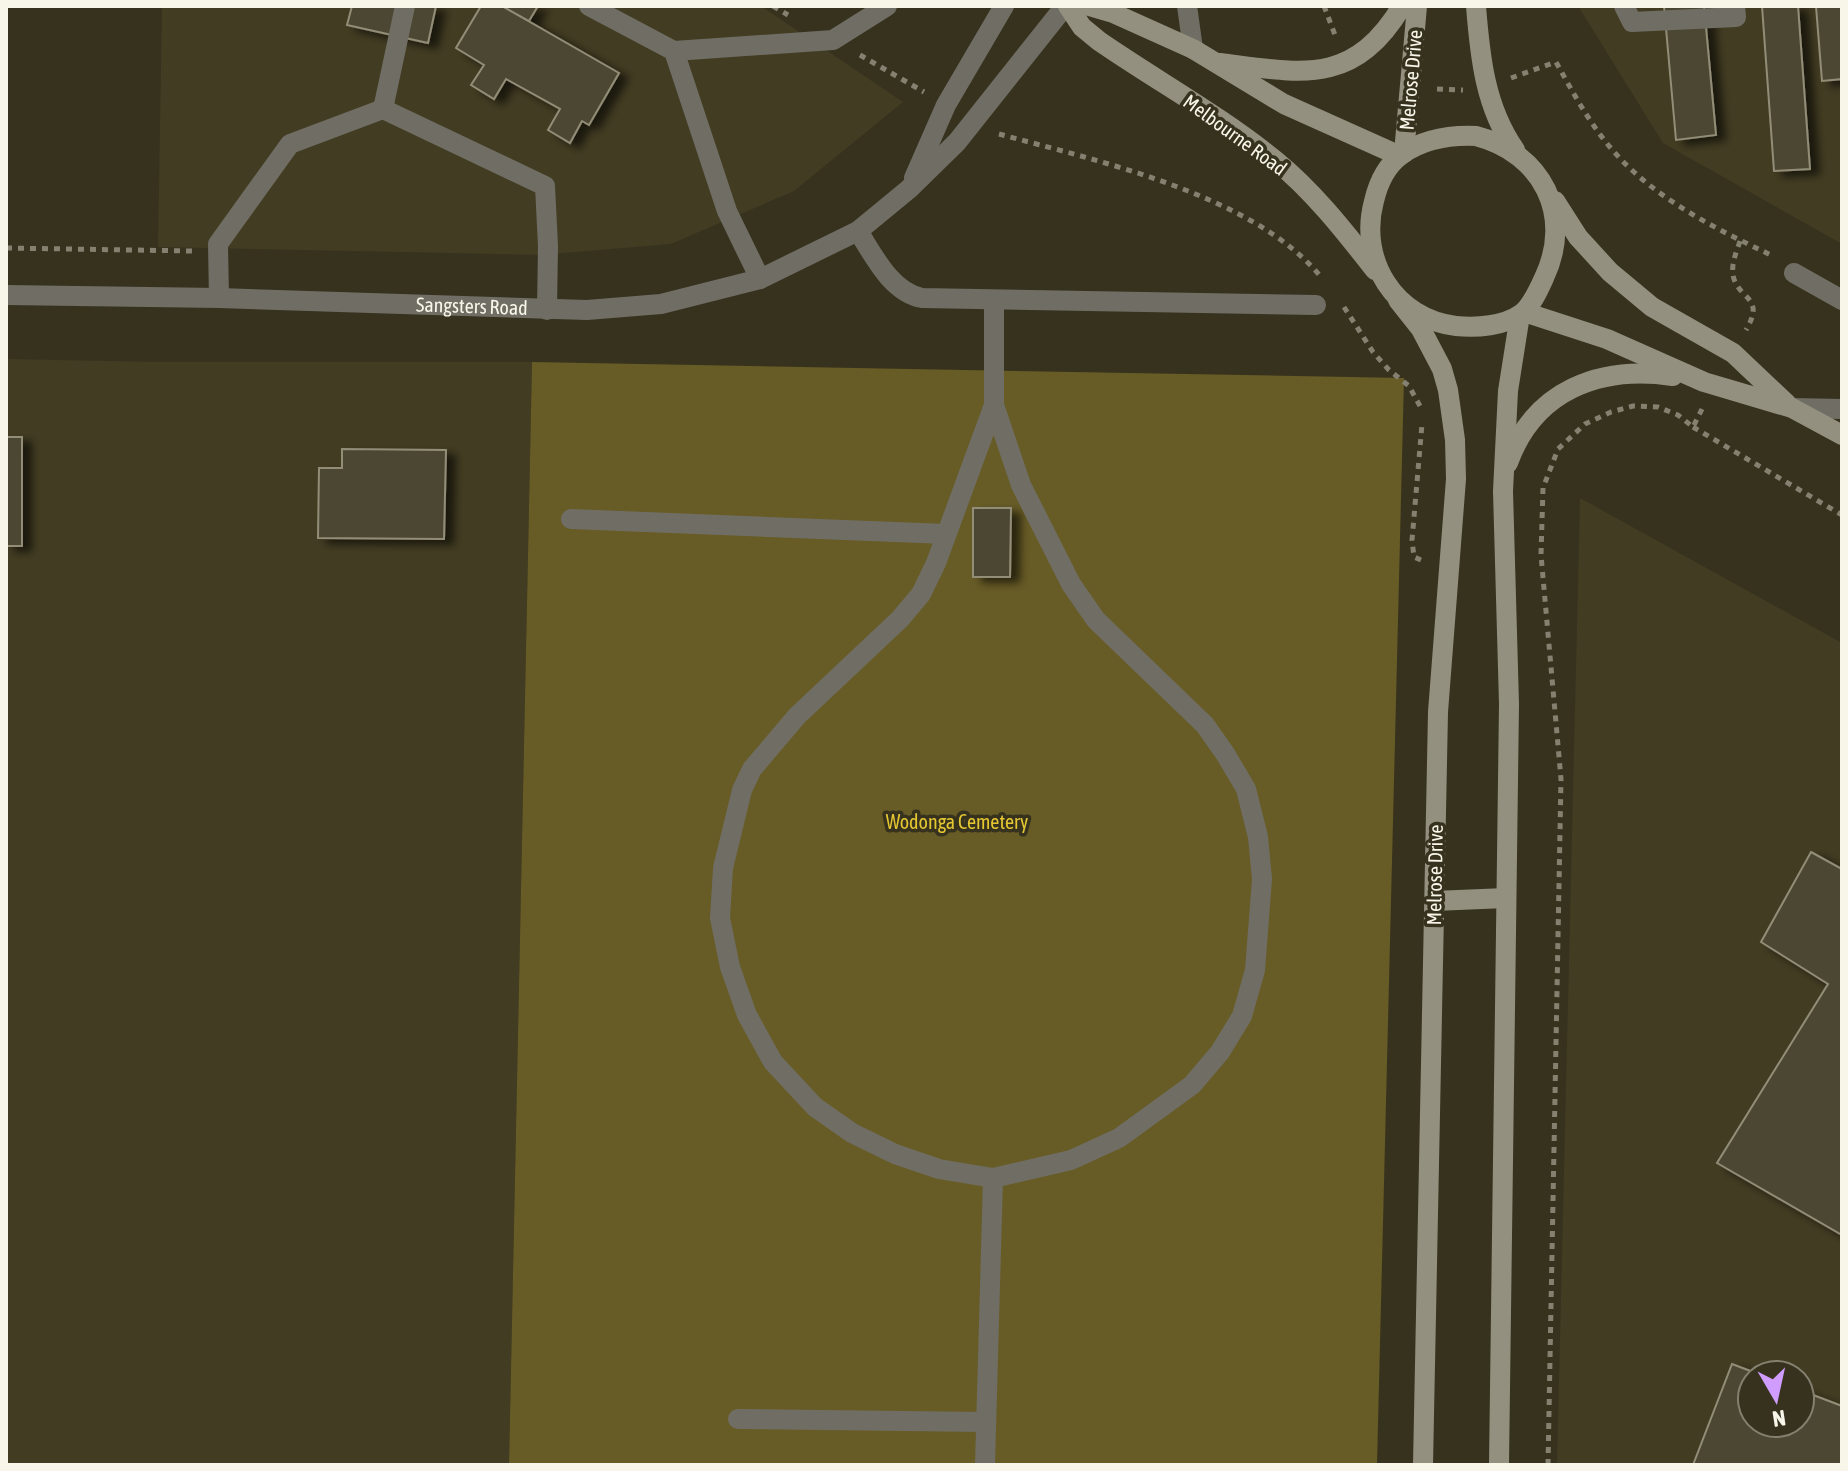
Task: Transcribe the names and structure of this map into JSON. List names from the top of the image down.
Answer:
{
  "streets": {
    "main road": ["Melrose Drive", "Melbourne Road"],
    "street": ["Sangsters Road"]
  },
  "crossings": [
    ["Melrose Drive", "Melbourne Road"],
    ["Melbourne Road", "Sangsters Road"]
  ],
  "parks": ["Wodonga Cemetery"],
  "north": "bottom"
}
